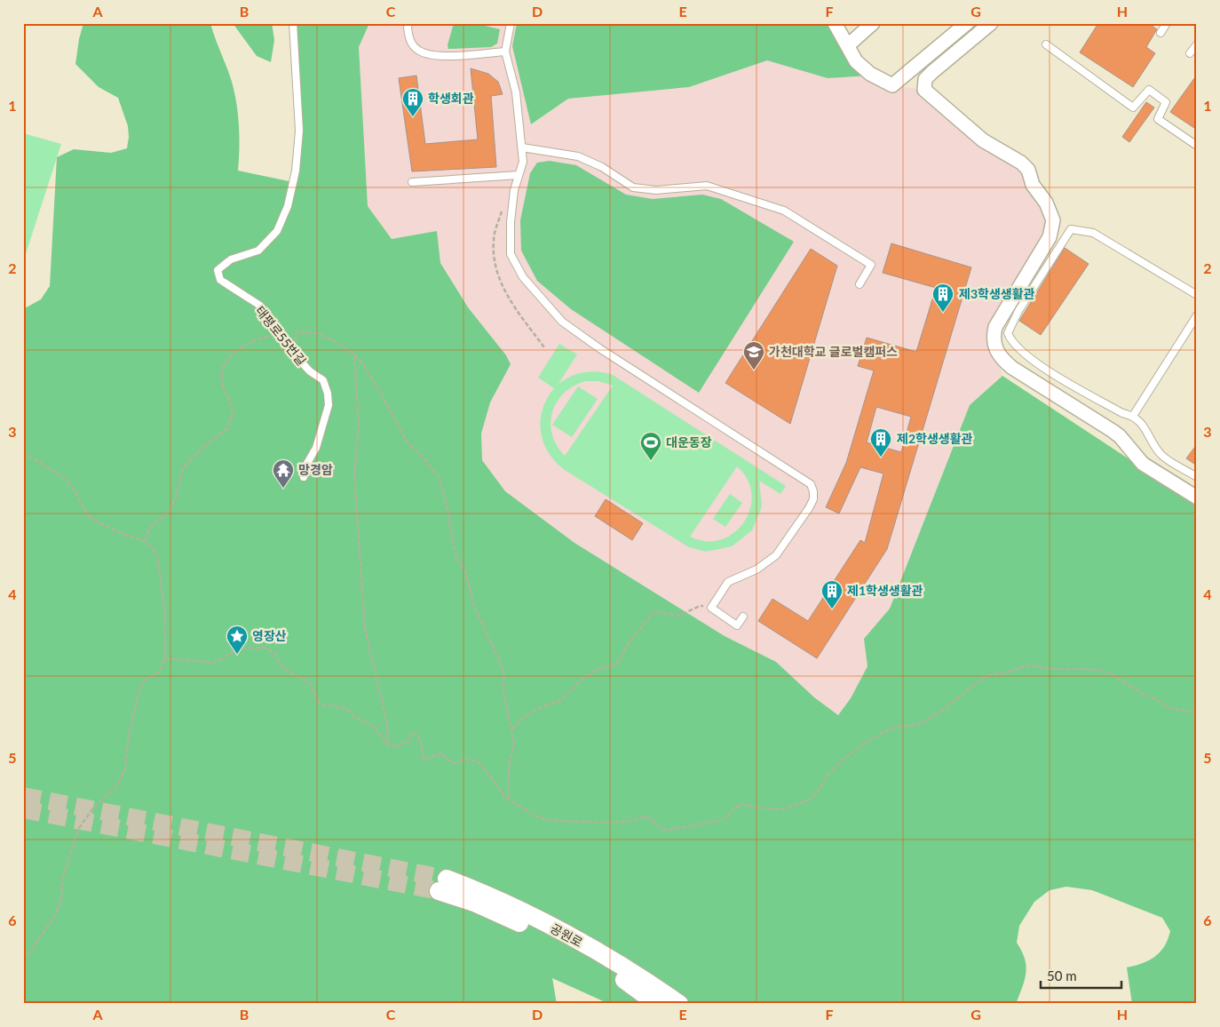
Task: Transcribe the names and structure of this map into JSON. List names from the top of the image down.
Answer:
{
  "streets": {
    "main road": ["공원로"],
    "lane": ["태평로55번길"]
  },
  "places": {
    "building": [
      "학생회관",
      "제3학생생활관",
      "제2학생생활관",
      "제1학생생활관"
    ],
    "school or university": ["가천대학교 글로벌캠퍼스"],
    "sports": ["대운동장"],
    "temple": ["망경암"],
    "place": ["영장산"]
  },
  "scale_bar": "50 m",
  "grid": {
    "columns": [
      "A",
      "B",
      "C",
      "D",
      "E",
      "F",
      "G",
      "H"
    ],
    "rows": [
      "1",
      "2",
      "3",
      "4",
      "5",
      "6"
    ]
  }
}
